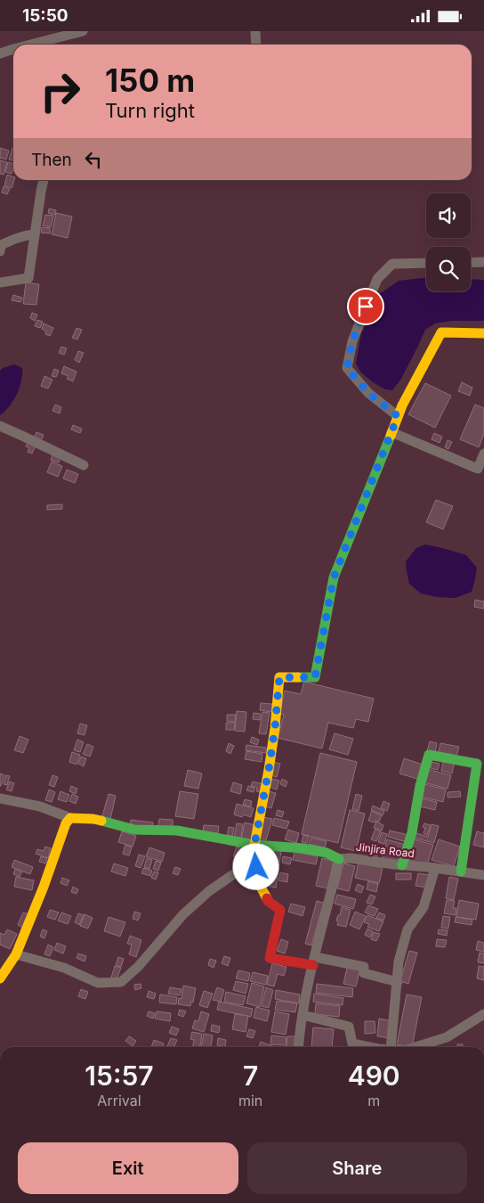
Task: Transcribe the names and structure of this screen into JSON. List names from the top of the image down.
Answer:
{
  "streets": {
    "street": ["Jinjira Road"]
  },
  "page": {
    "status": "15:50",
    "turn": ["150 m", "Turn right"],
    "then": "Then",
    "eta": [
      "15:57",
      "Arrival",
      "7",
      "min",
      "490",
      "m"
    ],
    "buttons": ["Exit", "Share"]
  }
}
